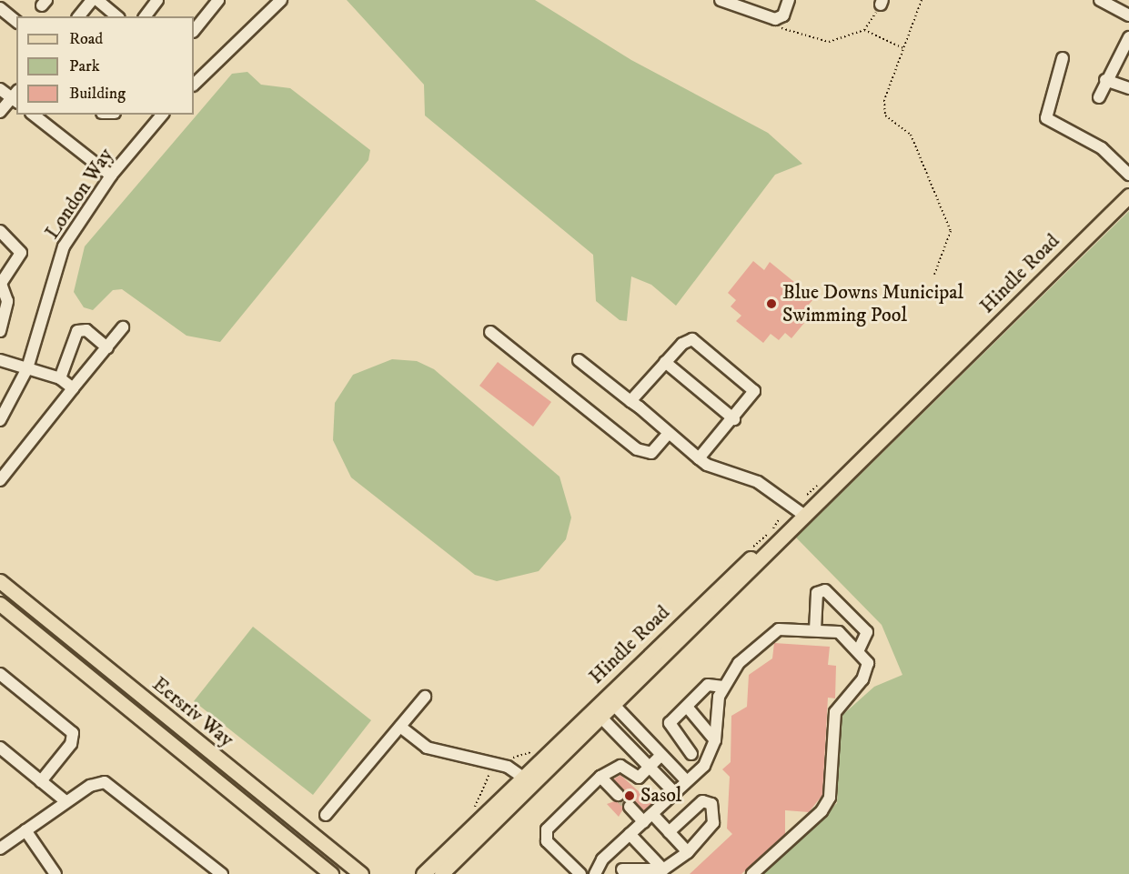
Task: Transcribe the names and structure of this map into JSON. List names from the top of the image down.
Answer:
{
  "streets": {
    "main road": ["Hindle Road", "Eersriv Way"],
    "street": ["London Way"]
  },
  "places": ["Blue Downs Municipal Swimming Pool", "Sasol"],
  "legend": ["Road", "Park", "Building"]
}
